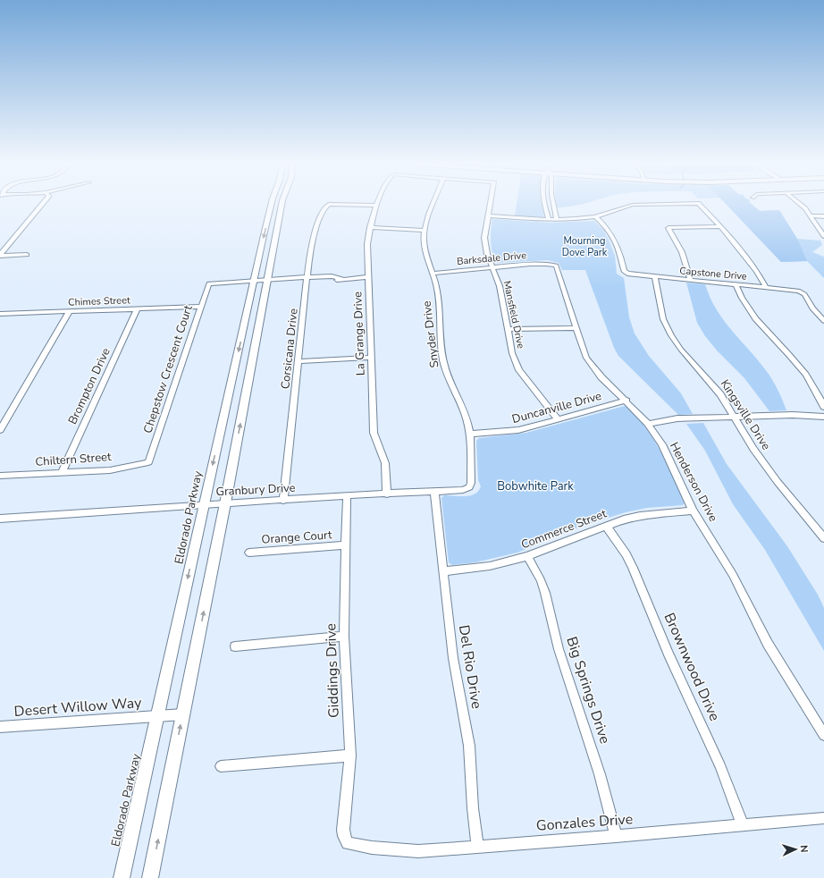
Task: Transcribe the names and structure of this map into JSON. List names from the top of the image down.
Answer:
{
  "streets": {
    "main road": ["Eldorado Parkway"],
    "street": [
      "Barksdale Drive",
      "Capstone Drive",
      "Chimes Street",
      "Mansfield Drive",
      "La Grange Drive",
      "Snyder Drive",
      "Corsicana Drive",
      "Chepstow Crescent Court",
      "Brompton Drive",
      "Duncanville Drive",
      "Kingsville Drive",
      "Chiltern Street",
      "Henderson Drive",
      "Granbury Drive",
      "Commerce Street",
      "Orange Court",
      "Del Rio Drive",
      "Brownwood Drive",
      "Giddings Drive",
      "Big Springs Drive",
      "Desert Willow Way",
      "Gonzales Drive"
    ]
  },
  "crossings": [
    ["Barksdale Drive", "Mansfield Drive"],
    ["Barksdale Drive", "Snyder Drive"],
    ["Barksdale Drive", "Henderson Drive"],
    ["Capstone Drive", "Kingsville Drive"],
    ["Chimes Street", "Chepstow Crescent Court"],
    ["Chimes Street", "Brompton Drive"],
    ["Mansfield Drive", "Duncanville Drive"],
    ["La Grange Drive", "Corsicana Drive"],
    ["La Grange Drive", "Granbury Drive"],
    ["Snyder Drive", "Duncanville Drive"],
    ["Snyder Drive", "Granbury Drive"],
    ["Corsicana Drive", "Granbury Drive"],
    ["Chepstow Crescent Court", "Chiltern Street"],
    ["Chepstow Crescent Court", "Eldorado Parkway"],
    ["Brompton Drive", "Chiltern Street"],
    ["Duncanville Drive", "Henderson Drive"],
    ["Henderson Drive", "Commerce Street"],
    ["Granbury Drive", "Eldorado Parkway"],
    ["Granbury Drive", "Del Rio Drive"],
    ["Granbury Drive", "Giddings Drive"],
    ["Eldorado Parkway", "Desert Willow Way"],
    ["Commerce Street", "Del Rio Drive"],
    ["Commerce Street", "Brownwood Drive"],
    ["Commerce Street", "Big Springs Drive"],
    ["Orange Court", "Giddings Drive"],
    ["Del Rio Drive", "Gonzales Drive"],
    ["Brownwood Drive", "Gonzales Drive"],
    ["Giddings Drive", "Gonzales Drive"],
    ["Big Springs Drive", "Gonzales Drive"]
  ],
  "parks": ["Mourning Dove Park", "Bobwhite Park"],
  "north": "right"
}
